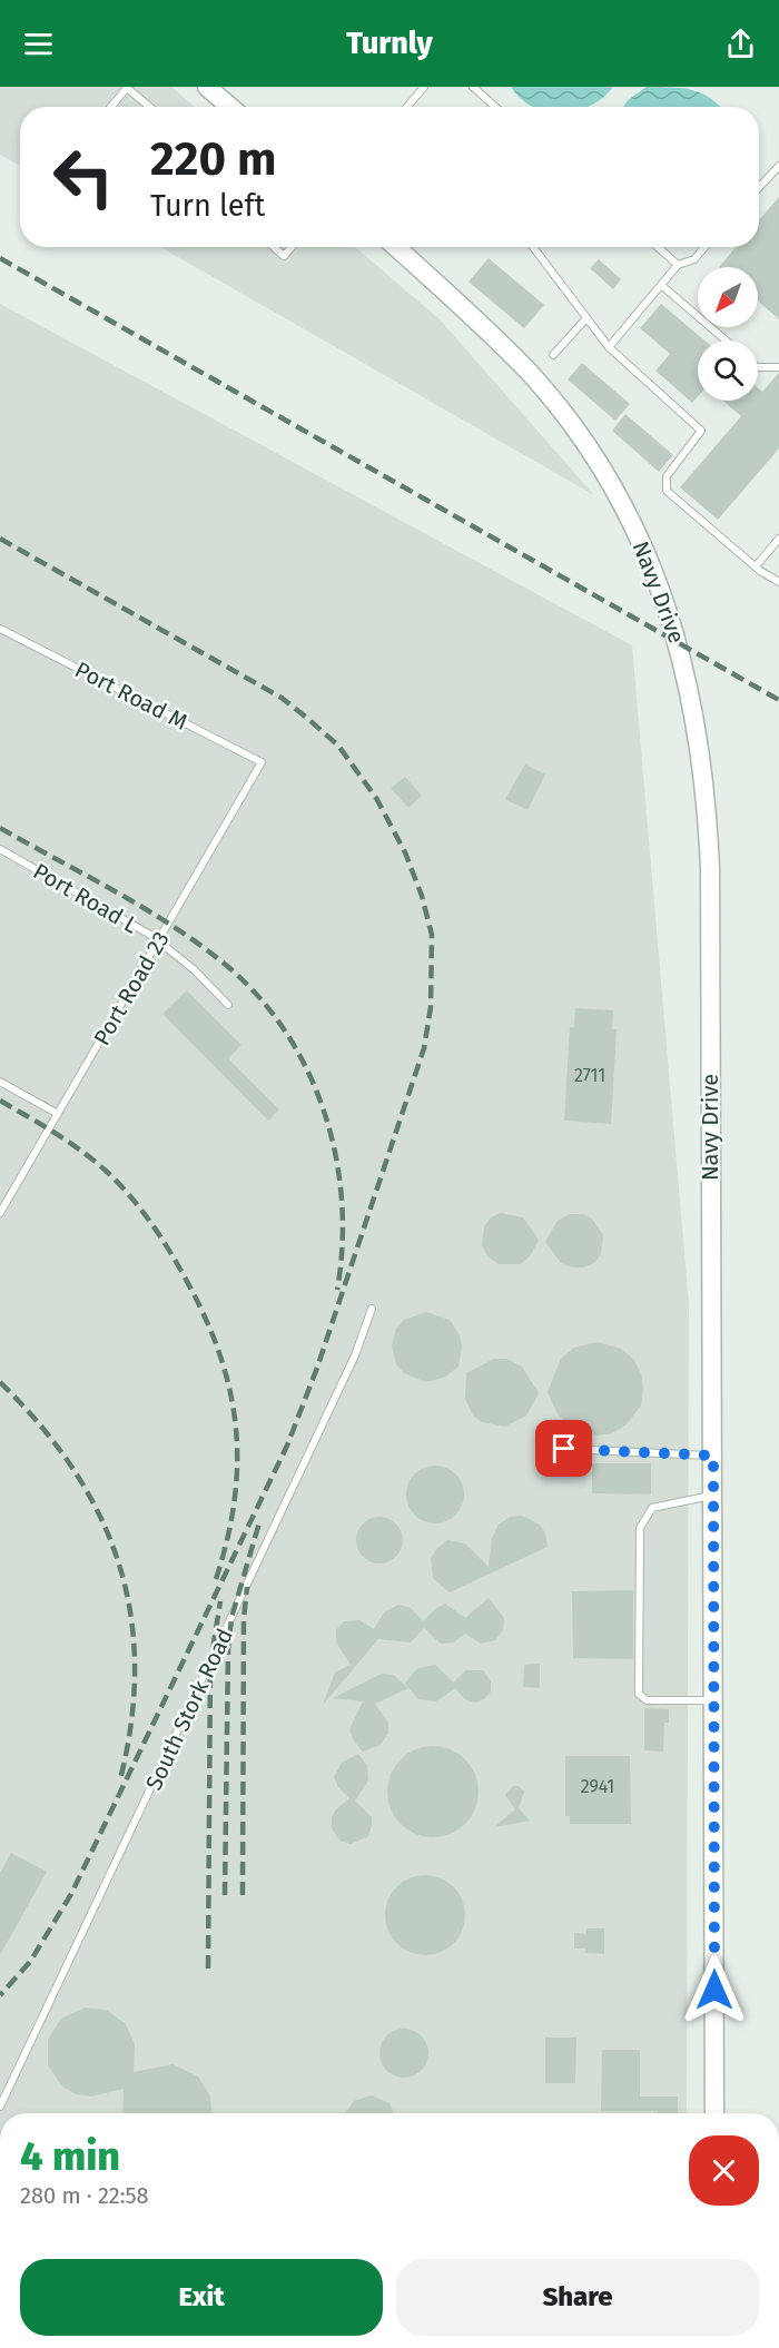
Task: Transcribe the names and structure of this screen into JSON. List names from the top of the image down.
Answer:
{
  "streets": {
    "street": ["Navy Drive"],
    "lane": [
      "Port Road M",
      "Port Road L",
      "Port Road 23",
      "South Stork Road"
    ]
  },
  "crossings": [
    ["Port Road M", "Port Road 23"],
    ["Port Road L", "Port Road 23"]
  ],
  "house_numbers": ["2711", "2941"],
  "north": "bottom left",
  "page": {
    "header": "Turnly",
    "turn": ["220 m", "Turn left"],
    "heading": ["4 min", "280 m · 22:58"],
    "buttons": ["Exit", "Share"]
  }
}
